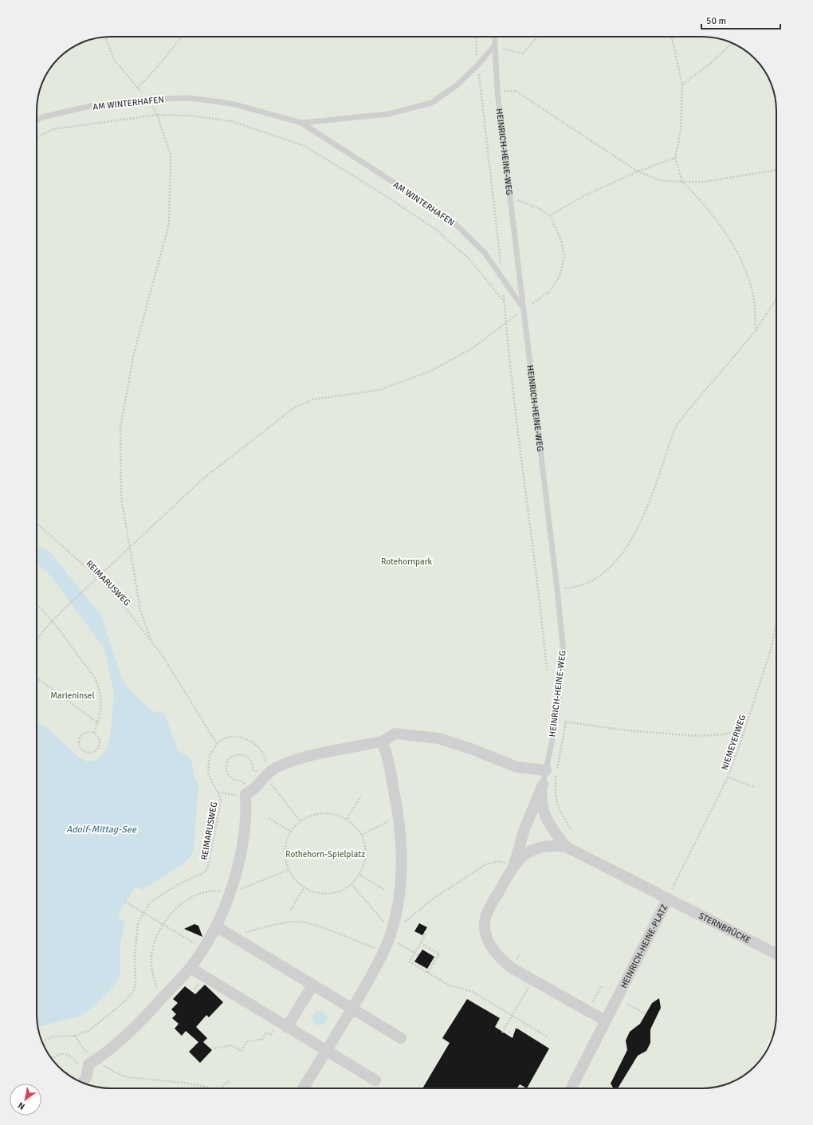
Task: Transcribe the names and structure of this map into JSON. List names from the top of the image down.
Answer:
{
  "streets": {
    "street": ["HEINRICH-HEINE-WEG", "STERNBRÜCKE", "HEINRICH-HEINE-PLATZ"],
    "lane": ["AM WINTERHAFEN"],
    "path": ["REIMARUSWEG", "NIEMEYERWEG"]
  },
  "crossings": [
    ["AM WINTERHAFEN", "HEINRICH-HEINE-WEG"],
    ["HEINRICH-HEINE-WEG", "NIEMEYERWEG"],
    ["HEINRICH-HEINE-WEG", "HEINRICH-HEINE-PLATZ"],
    ["NIEMEYERWEG", "STERNBRÜCKE"],
    ["NIEMEYERWEG", "HEINRICH-HEINE-PLATZ"],
    ["STERNBRÜCKE", "HEINRICH-HEINE-PLATZ"]
  ],
  "water": ["Adolf-Mittag-See"],
  "parks": ["Rotehornpark", "Marieninsel", "Rothehorn-Spielplatz"],
  "scale_bar": "50 m",
  "north": "bottom left"
}
